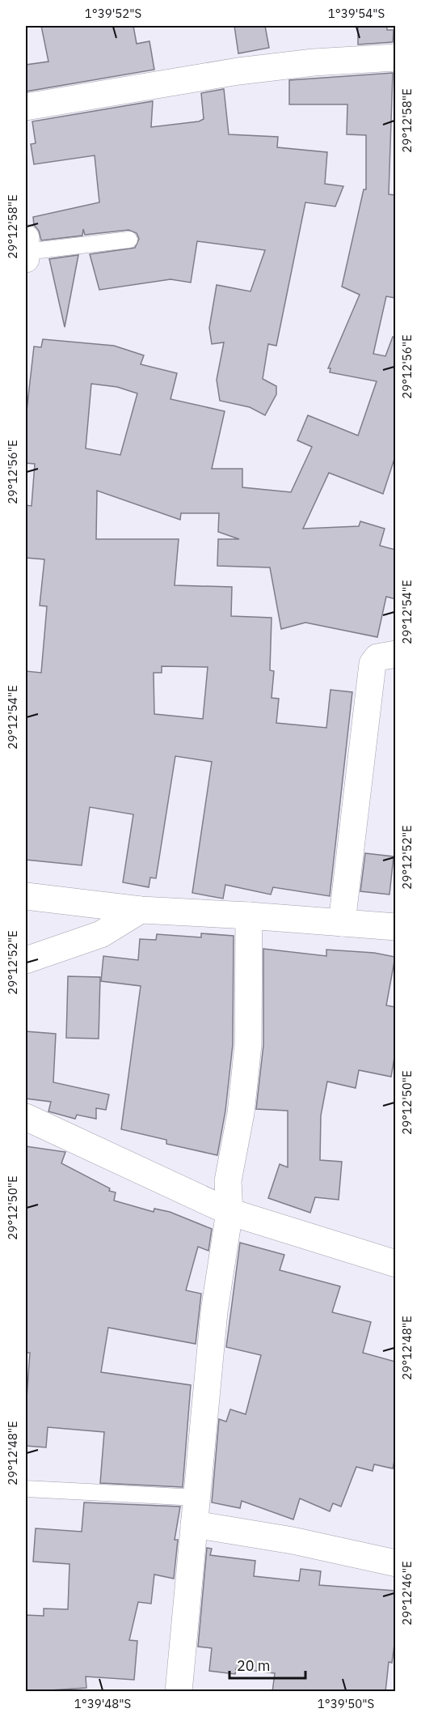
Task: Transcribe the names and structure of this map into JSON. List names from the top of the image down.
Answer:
{
  "scale_bar": "20 m",
  "coordinates": [
    "1°39'52\"S",
    "1°39'54\"S",
    "29°12'58\"E",
    "29°12'56\"E",
    "29°12'54\"E",
    "29°12'52\"E",
    "29°12'50\"E",
    "29°12'48\"E",
    "29°12'46\"E",
    "1°39'48\"S",
    "1°39'50\"S"
  ]
}
